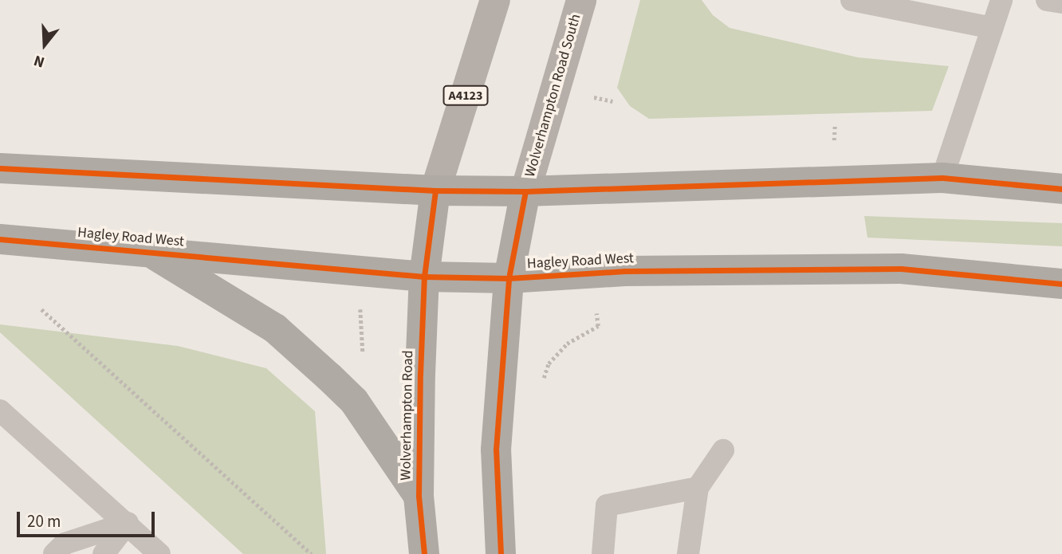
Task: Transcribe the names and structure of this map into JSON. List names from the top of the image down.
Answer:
{
  "streets": {
    "highway": ["Hagley Road West", "Wolverhampton Road"],
    "main road": ["A4123", "Wolverhampton Road South"]
  },
  "crossings": [
    ["A4123", "Wolverhampton Road"],
    ["Hagley Road West", "Wolverhampton Road"]
  ],
  "scale_bar": "20 m",
  "north": "bottom"
}
